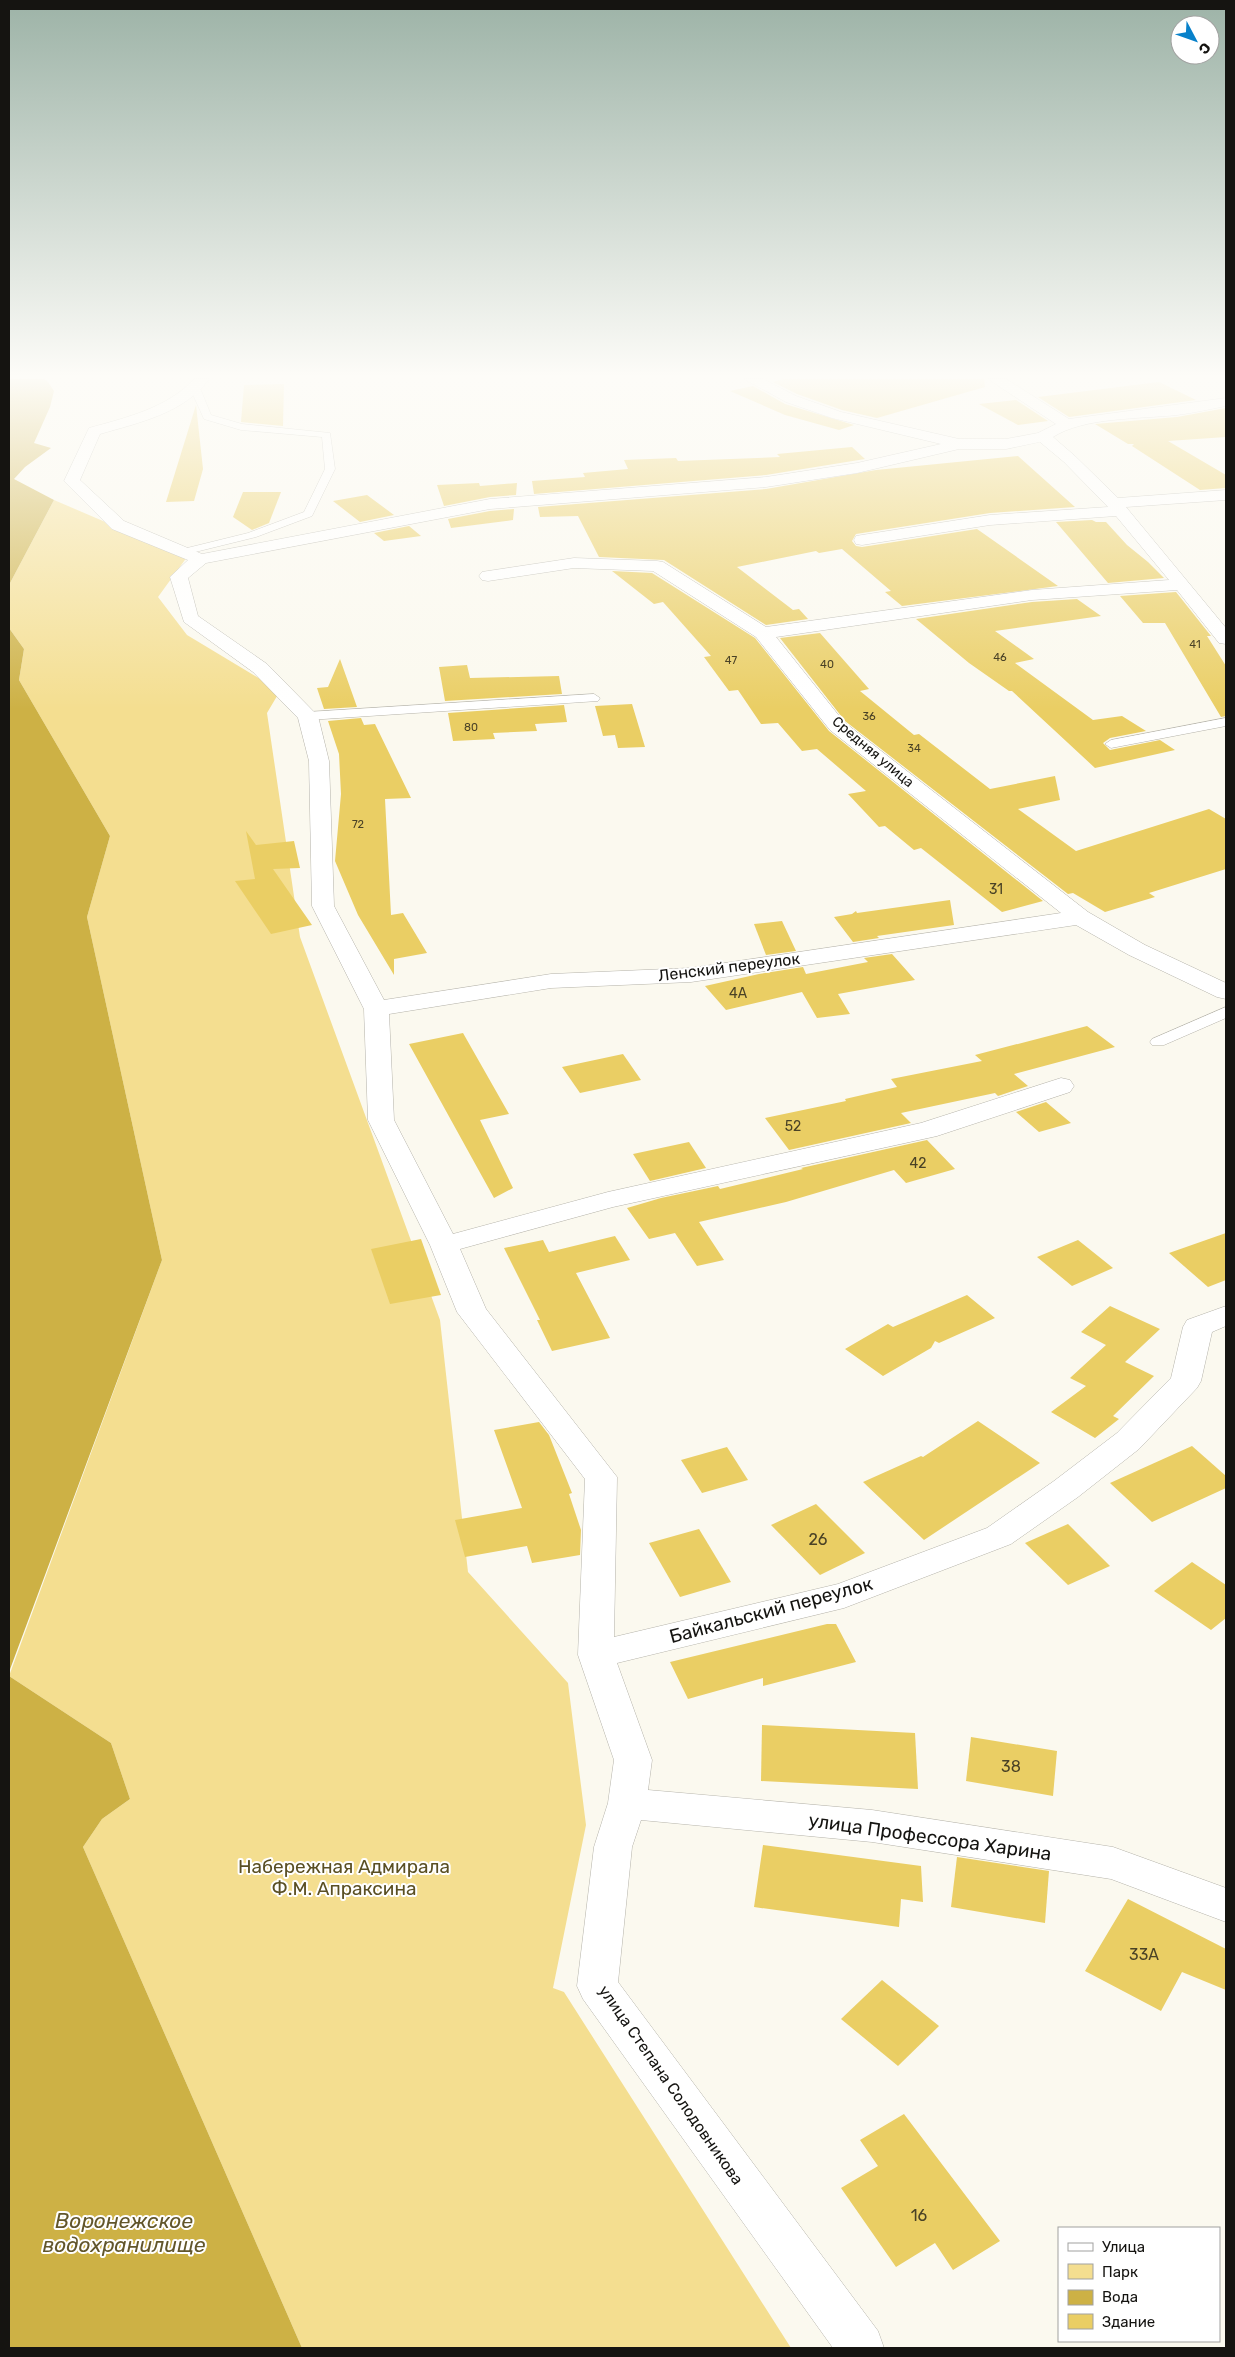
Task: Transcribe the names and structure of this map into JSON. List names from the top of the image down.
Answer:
{
  "streets": {
    "street": [
      "Средняя улица",
      "Ленский переулок",
      "Байкальский переулок",
      "улица Профессора Харина",
      "улица Степана Солодовникова"
    ]
  },
  "crossings": [
    ["Средняя улица", "Ленский переулок"],
    ["Ленский переулок", "улица Степана Солодовникова"],
    ["Байкальский переулок", "улица Степана Солодовникова"],
    ["улица Профессора Харина", "улица Степана Солодовникова"]
  ],
  "water": ["Воронежское водохранилище"],
  "parks": ["Набережная Адмирала Ф.М. Апраксина"],
  "house_numbers": [
    "41",
    "46",
    "47",
    "40",
    "36",
    "80",
    "34",
    "72",
    "31",
    "4А",
    "52",
    "42",
    "26",
    "38",
    "33А",
    "16"
  ],
  "legend": [
    "Улица",
    "Парк",
    "Вода",
    "Здание"
  ],
  "north": "bottom right"
}
